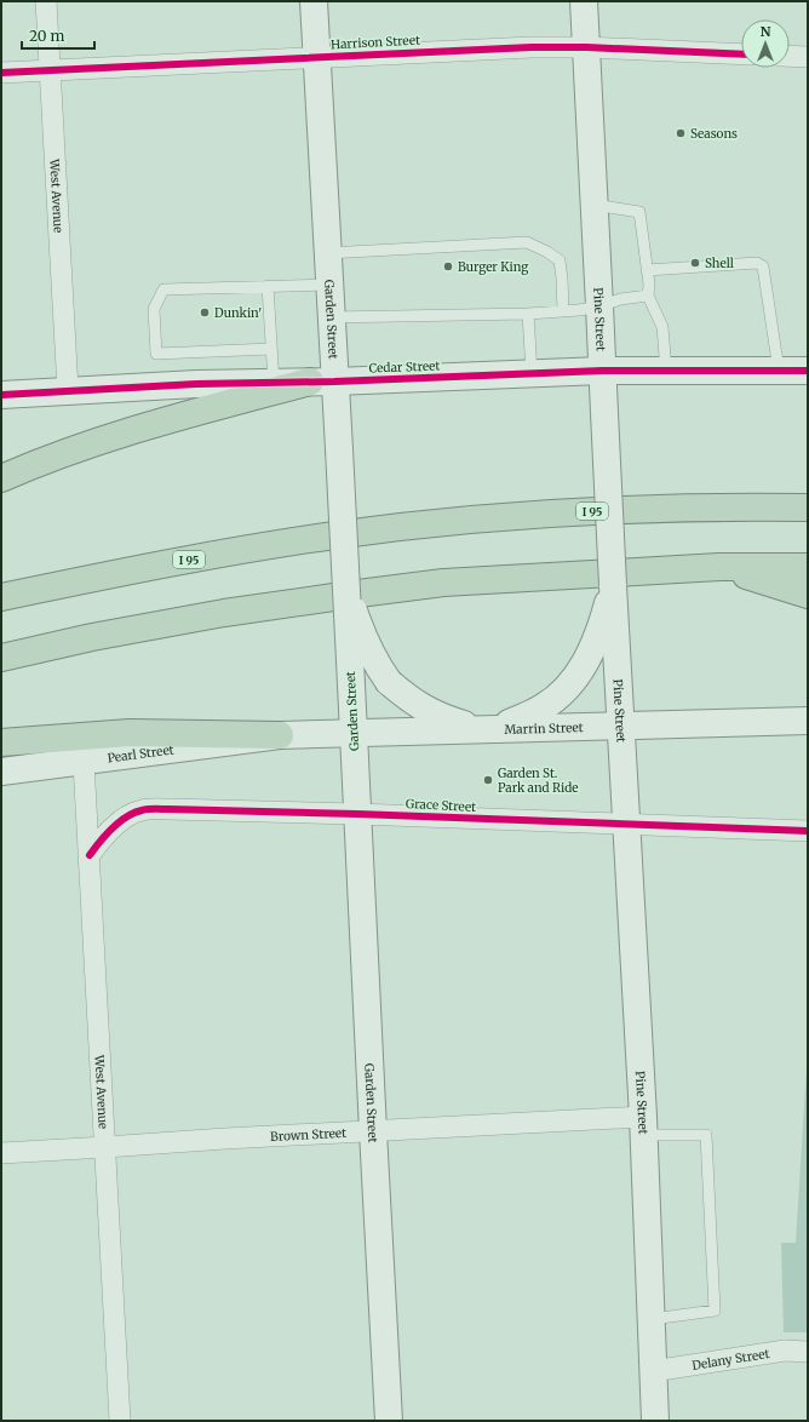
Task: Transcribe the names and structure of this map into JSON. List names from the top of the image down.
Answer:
{
  "streets": {
    "highway": ["I 95"],
    "main road": [
      "Garden Street",
      "Pine Street",
      "Cedar Street",
      "Marrin Street",
      "Pearl Street"
    ],
    "street": [
      "Harrison Street",
      "West Avenue",
      "Grace Street",
      "Brown Street",
      "Delany Street"
    ]
  },
  "crossings": [
    ["Harrison Street", "West Avenue"],
    ["Harrison Street", "Garden Street"],
    ["Harrison Street", "Pine Street"],
    ["West Avenue", "Cedar Street"],
    ["West Avenue", "Pearl Street"],
    ["West Avenue", "Grace Street"],
    ["West Avenue", "Brown Street"],
    ["Garden Street", "Cedar Street"],
    ["Garden Street", "Marrin Street"],
    ["Garden Street", "Grace Street"],
    ["Garden Street", "Brown Street"],
    ["Pine Street", "Cedar Street"],
    ["Pine Street", "Marrin Street"],
    ["Pine Street", "Grace Street"],
    ["Pine Street", "Brown Street"],
    ["Pine Street", "Delany Street"],
    ["Marrin Street", "Pearl Street"]
  ],
  "places": [
    "Seasons",
    "Shell",
    "Burger King",
    "Dunkin'",
    "Garden St. Park and Ride"
  ],
  "scale_bar": "20 m",
  "north": "top"
}
